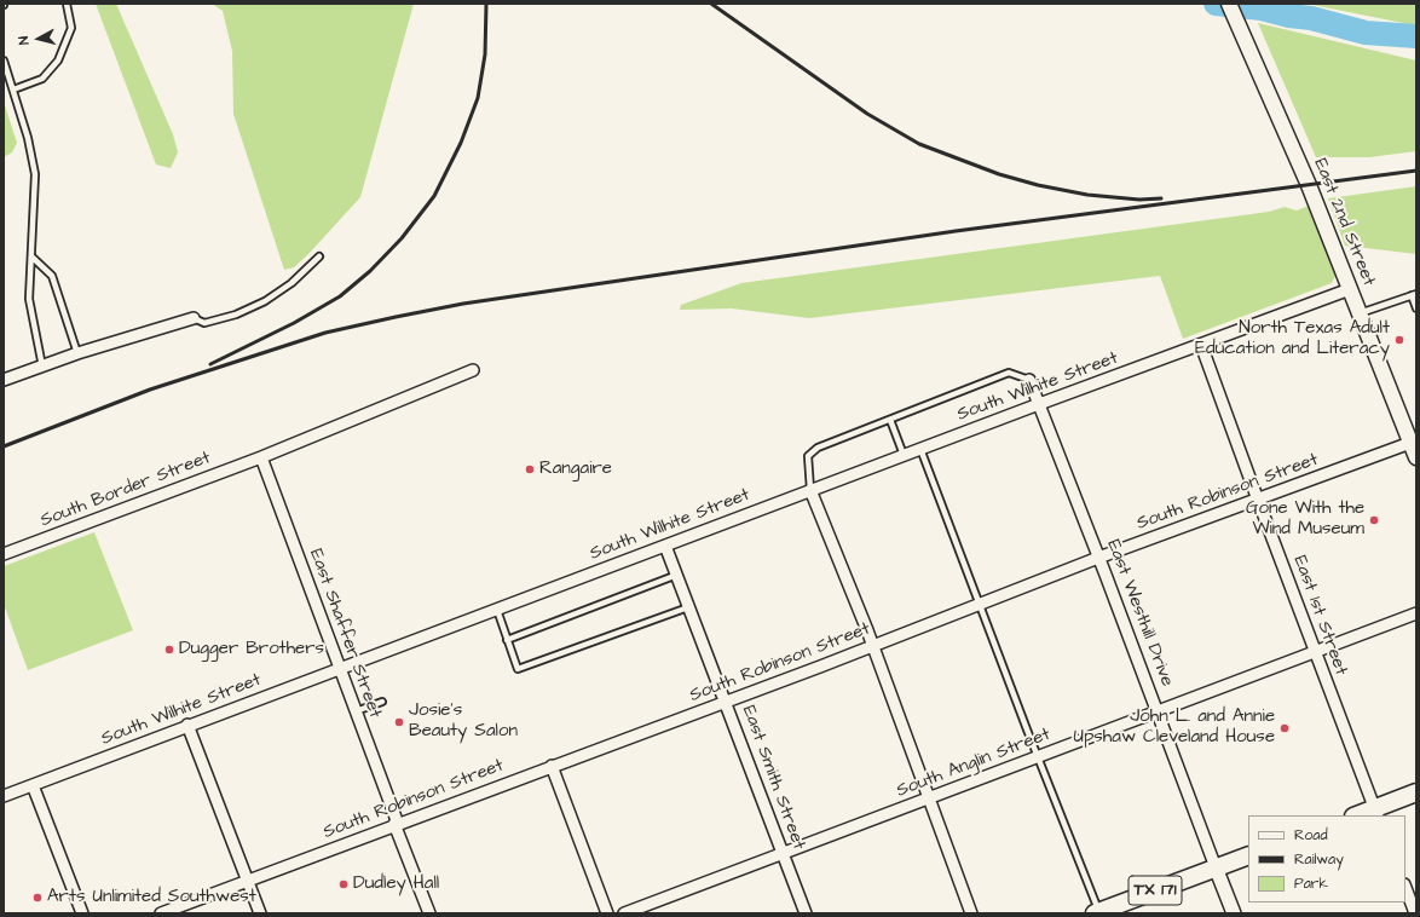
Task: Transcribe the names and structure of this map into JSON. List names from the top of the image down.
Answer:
{
  "streets": {
    "main road": ["East 2nd Street", "TX 171"],
    "street": [
      "South Wilhite Street",
      "South Border Street",
      "South Robinson Street",
      "East Westhill Drive",
      "East 1st Street",
      "East Shaffer Street",
      "South Anglin Street",
      "East Smith Street"
    ]
  },
  "crossings": [
    ["East 2nd Street", "South Wilhite Street"],
    ["East 2nd Street", "South Robinson Street"],
    ["South Wilhite Street", "East Westhill Drive"],
    ["South Wilhite Street", "East 1st Street"],
    ["South Wilhite Street", "East Shaffer Street"],
    ["South Wilhite Street", "East Smith Street"],
    ["South Border Street", "East Shaffer Street"],
    ["South Robinson Street", "East Westhill Drive"],
    ["South Robinson Street", "East 1st Street"],
    ["South Robinson Street", "East Shaffer Street"],
    ["South Robinson Street", "East Smith Street"],
    ["East Westhill Drive", "South Anglin Street"],
    ["East Westhill Drive", "TX 171"],
    ["East 1st Street", "South Anglin Street"],
    ["South Anglin Street", "East Smith Street"]
  ],
  "places": [
    "North Texas Adult Education and Literacy",
    "Rangaire",
    "Gone With the Wind Museum",
    "Dugger Brothers",
    "Josie's Beauty Salon",
    "John L. and Annie Upshaw Cleveland House",
    "Dudley Hall",
    "Arts Unlimited Southwest"
  ],
  "legend": ["Road", "Railway", "Park"],
  "north": "left"
}
